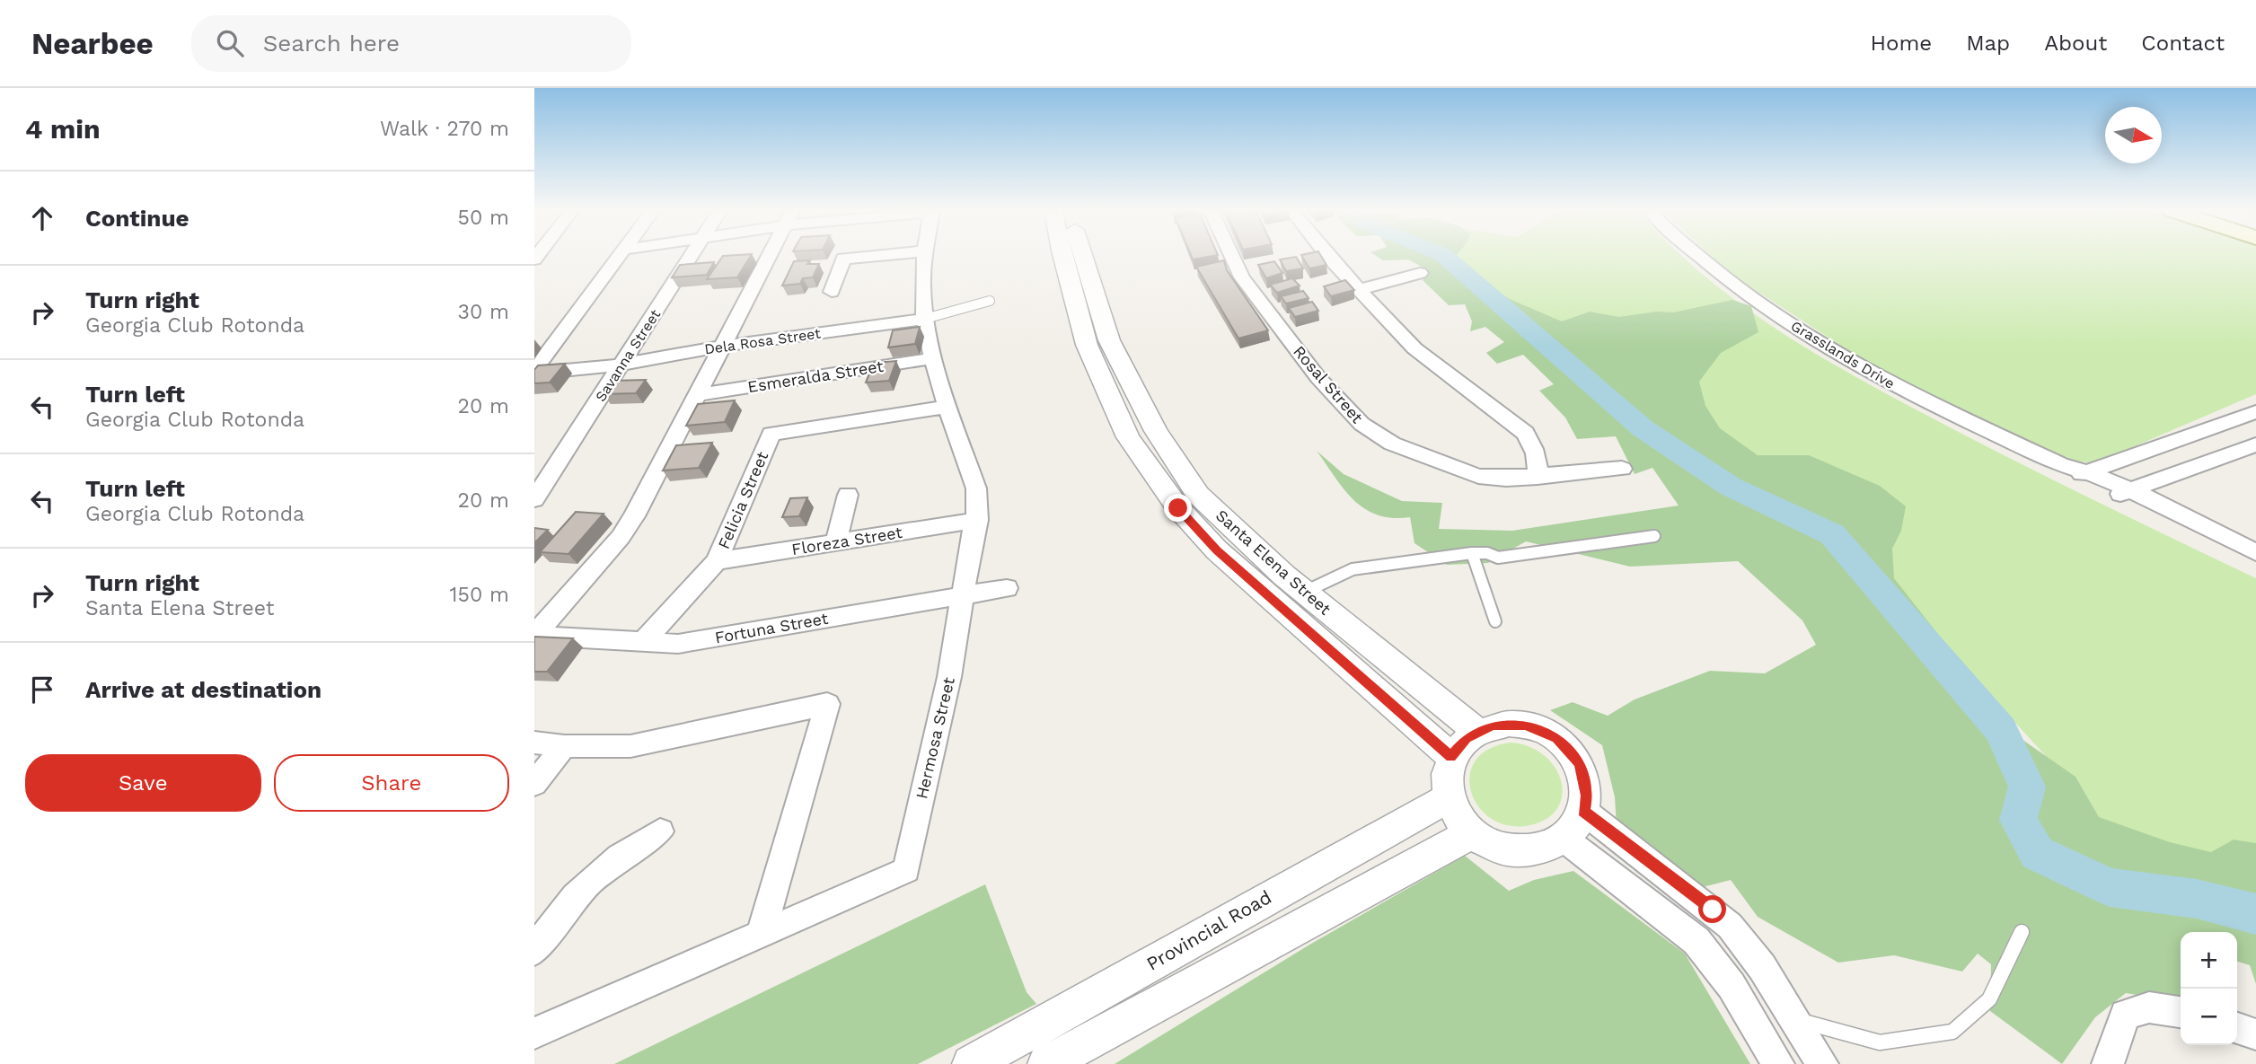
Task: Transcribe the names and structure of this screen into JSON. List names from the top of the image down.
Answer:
{
  "streets": {
    "street": [
      "Dela Rosa Street",
      "Grasslands Drive",
      "Savanna Street",
      "Esmeralda Street",
      "Rosal Street",
      "Felicia Street",
      "Floreza Street",
      "Santa Elena Street",
      "Fortuna Street",
      "Hermosa Street",
      "Provincial Road"
    ]
  },
  "crossings": [
    ["Dela Rosa Street", "Savanna Street"],
    ["Dela Rosa Street", "Hermosa Street"],
    ["Esmeralda Street", "Hermosa Street"],
    ["Felicia Street", "Floreza Street"],
    ["Felicia Street", "Fortuna Street"],
    ["Felicia Street", "Hermosa Street"],
    ["Floreza Street", "Hermosa Street"],
    ["Santa Elena Street", "Provincial Road"],
    ["Fortuna Street", "Hermosa Street"]
  ],
  "north": "right",
  "page": {
    "header": "Nearbee",
    "search": "Search here",
    "nav": [
      "Home",
      "Map",
      "About",
      "Contact"
    ],
    "heading": ["4 min", "Walk · 270 m"],
    "list": [
      ["Continue", "50 m"],
      ["Turn right", "Georgia Club Rotonda", "30 m"],
      ["Turn left", "Georgia Club Rotonda", "20 m"],
      ["Turn left", "Georgia Club Rotonda", "20 m"],
      ["Turn right", "Santa Elena Street", "150 m"],
      "Arrive at destination"
    ],
    "buttons": ["Save", "Share"],
    "map_buttons": ["+", "−"]
  }
}
